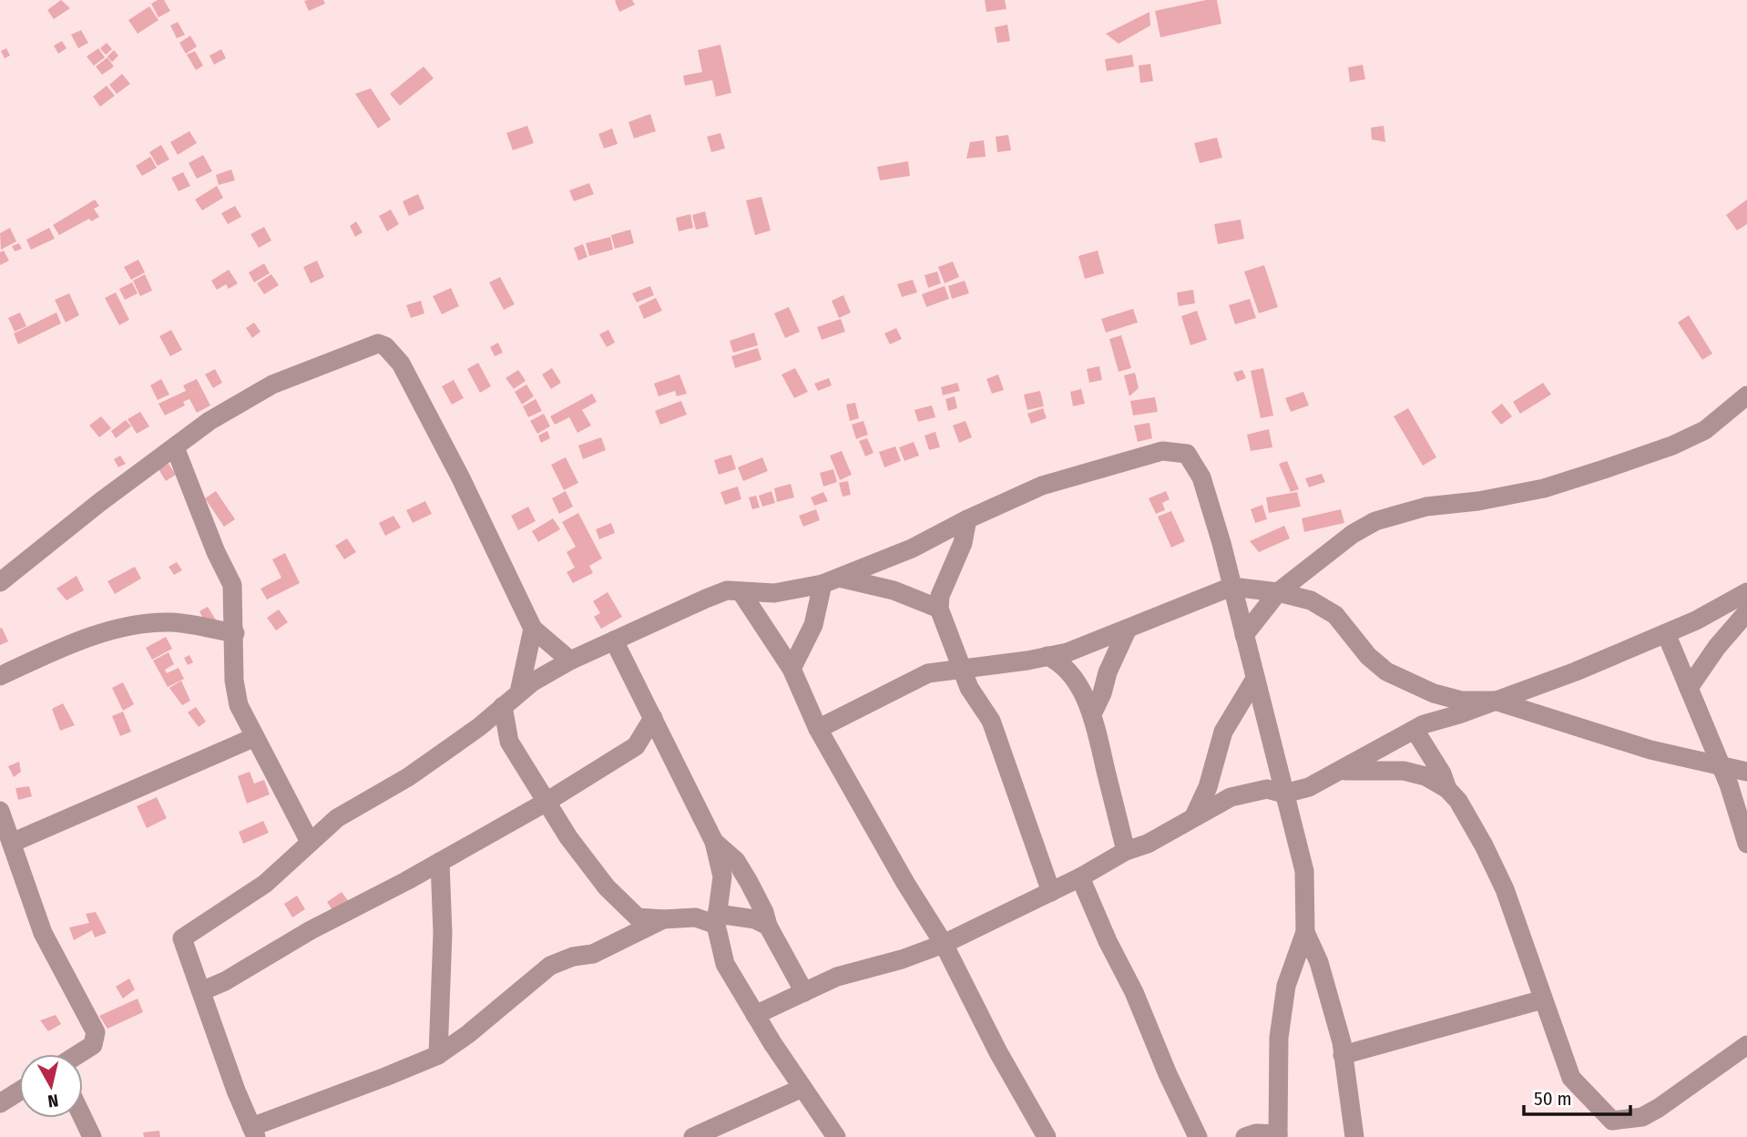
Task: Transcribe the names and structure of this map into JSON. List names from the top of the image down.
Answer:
{
  "scale_bar": "50 m",
  "north": "bottom"
}
